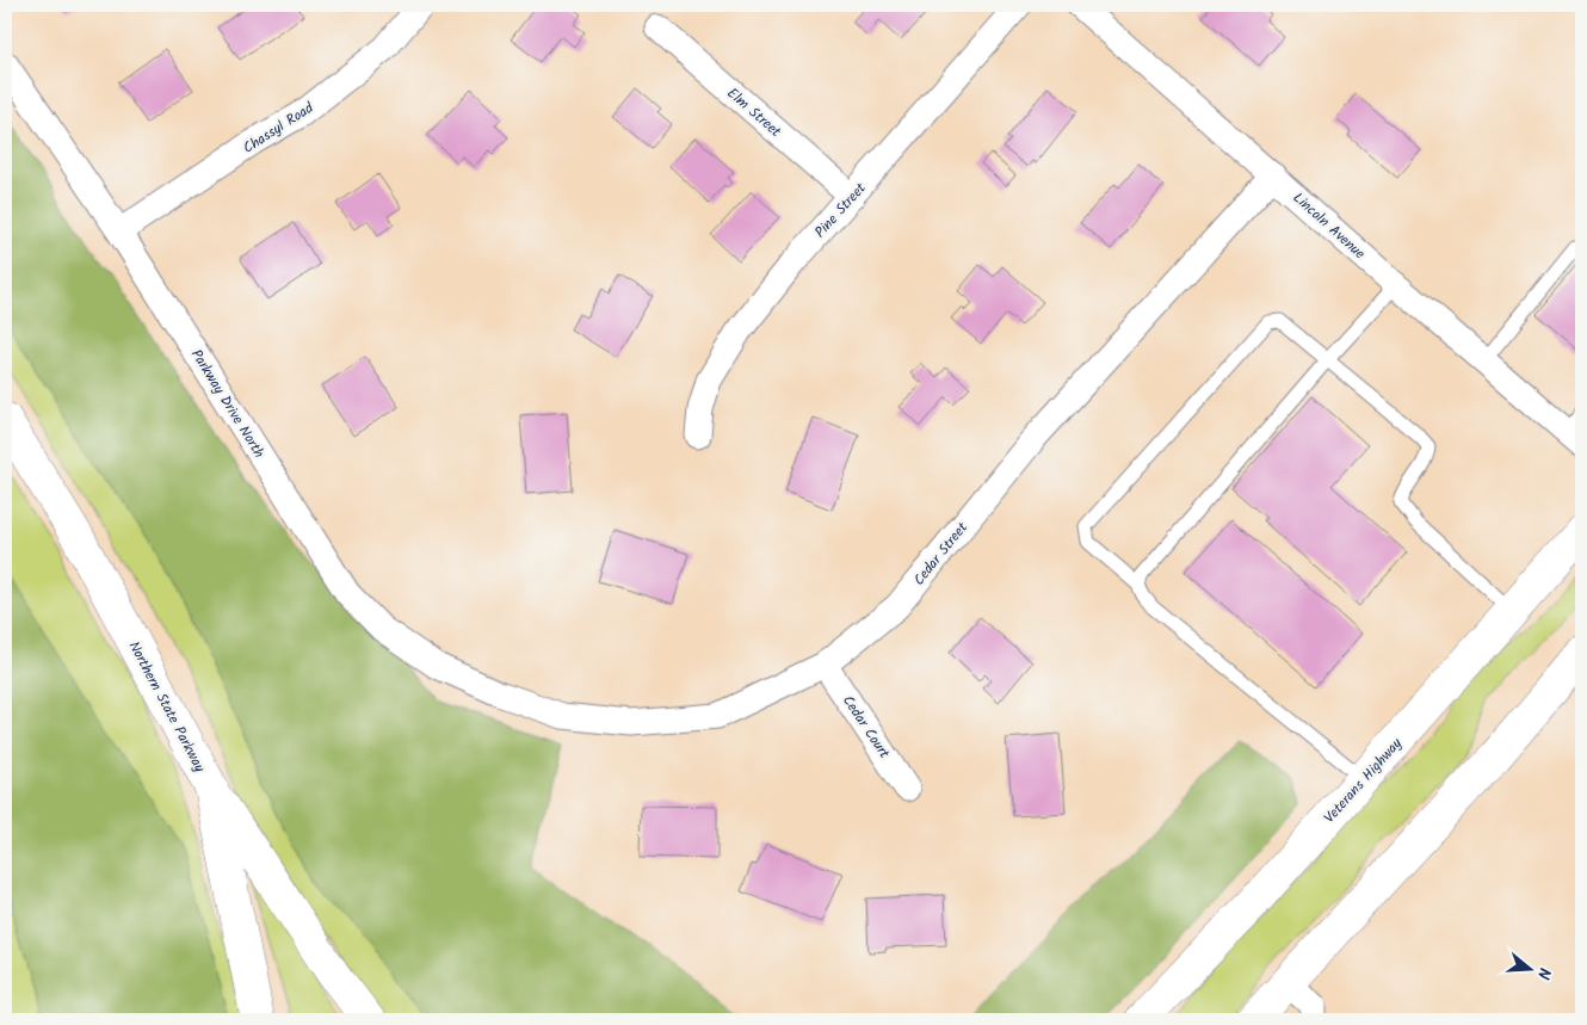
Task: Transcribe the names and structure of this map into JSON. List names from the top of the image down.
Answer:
{
  "streets": {
    "main road": ["Northern State Parkway", "Veterans Highway"],
    "street": [
      "Elm Street",
      "Chassyl Road",
      "Pine Street",
      "Lincoln Avenue",
      "Parkway Drive North",
      "Cedar Street",
      "Cedar Court"
    ]
  },
  "crossings": [
    ["Elm Street", "Pine Street"],
    ["Chassyl Road", "Parkway Drive North"],
    ["Lincoln Avenue", "Cedar Street"],
    ["Parkway Drive North", "Cedar Street"],
    ["Cedar Street", "Cedar Court"]
  ],
  "north": "right"
}
